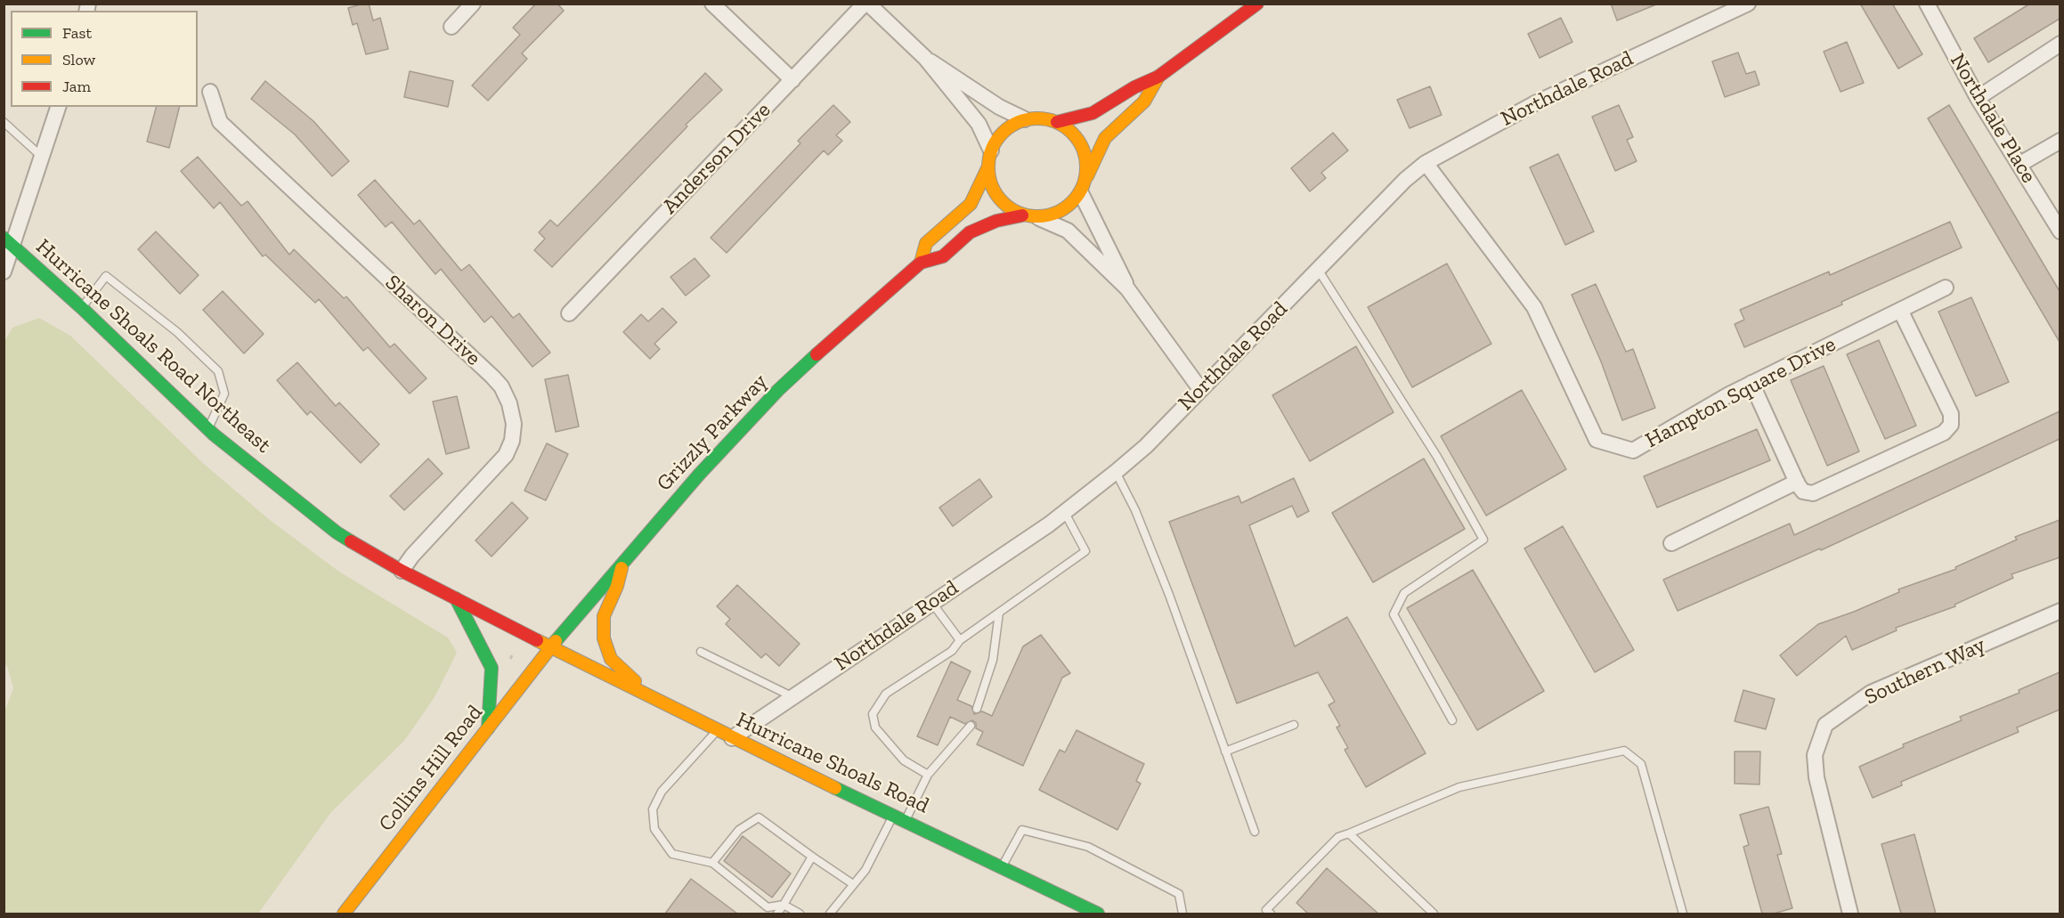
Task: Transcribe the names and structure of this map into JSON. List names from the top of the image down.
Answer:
{
  "streets": {
    "street": [
      "Northdale Road",
      "Northdale Place",
      "Anderson Drive",
      "Sharon Drive",
      "Hurricane Shoals Road Northeast",
      "Hampton Square Drive",
      "Grizzly Parkway",
      "Southern Way",
      "Hurricane Shoals Road",
      "Collins Hill Road"
    ]
  },
  "crossings": [
    ["Northdale Road", "Hampton Square Drive"],
    ["Northdale Road", "Hurricane Shoals Road"],
    ["Sharon Drive", "Hurricane Shoals Road Northeast"],
    ["Hurricane Shoals Road Northeast", "Grizzly Parkway"],
    ["Hurricane Shoals Road Northeast", "Hurricane Shoals Road"],
    ["Hurricane Shoals Road Northeast", "Collins Hill Road"],
    ["Grizzly Parkway", "Hurricane Shoals Road"],
    ["Grizzly Parkway", "Collins Hill Road"],
    ["Hurricane Shoals Road", "Collins Hill Road"]
  ],
  "legend": ["Fast", "Slow", "Jam"]
}
